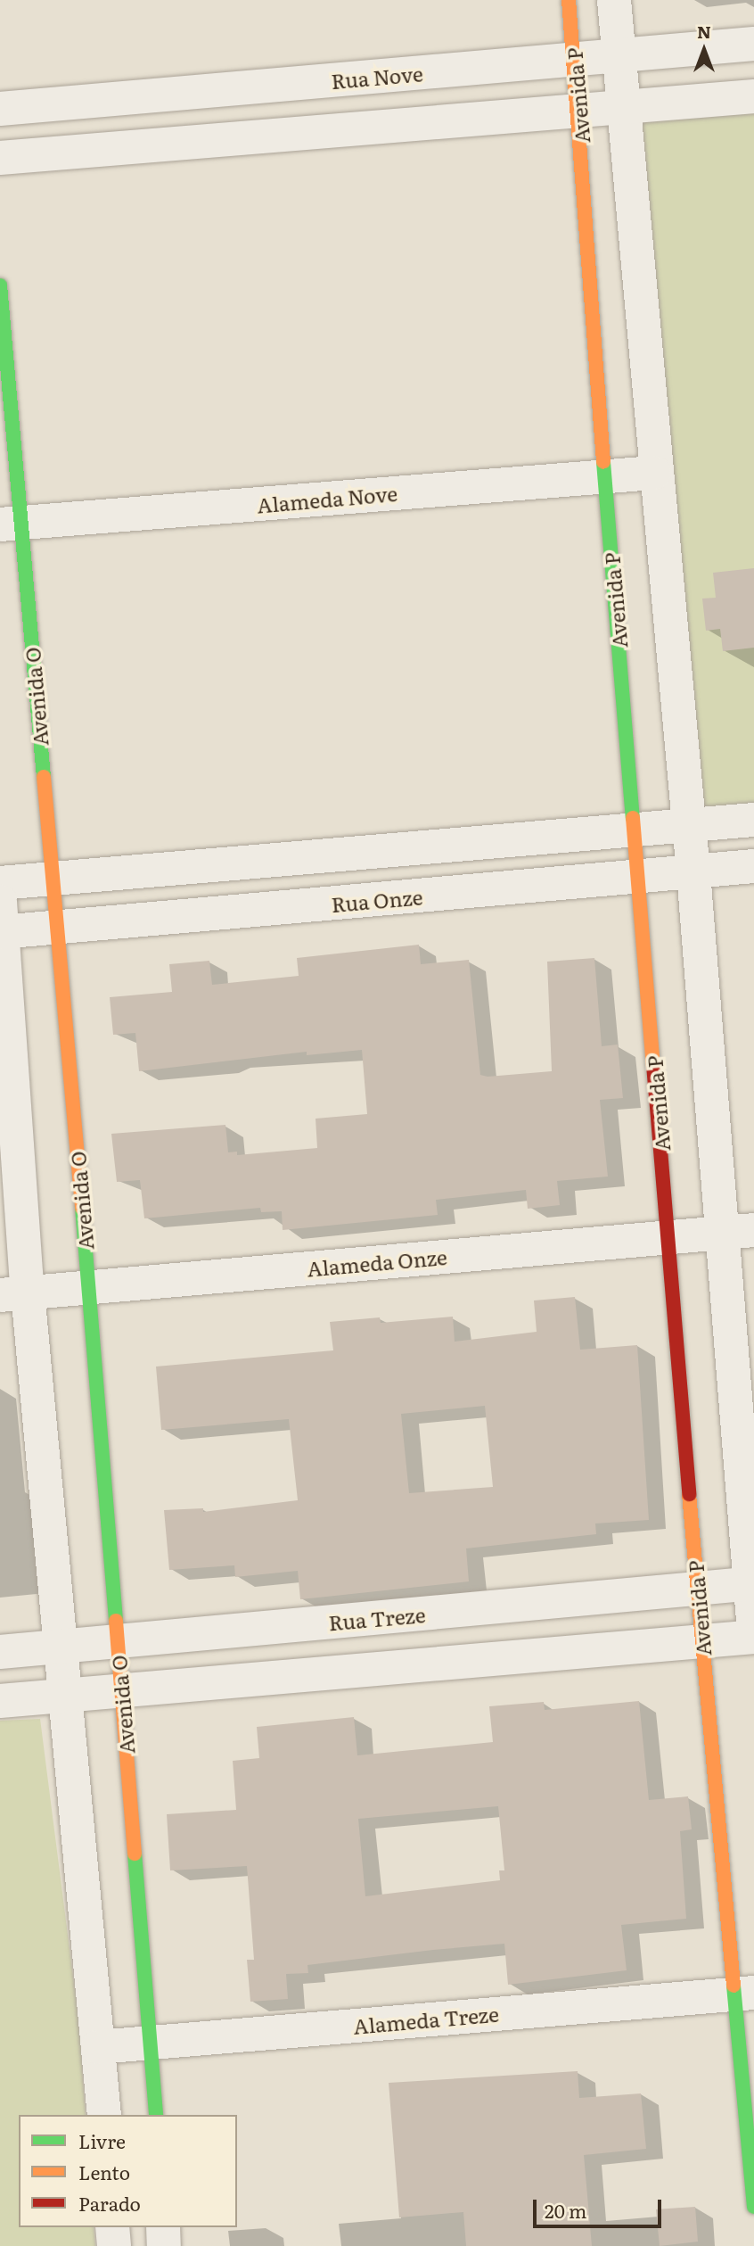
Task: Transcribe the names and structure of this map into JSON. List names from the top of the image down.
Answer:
{
  "streets": {
    "street": [
      "Rua Nove",
      "Avenida P",
      "Alameda Nove",
      "Avenida O",
      "Rua Onze",
      "Alameda Onze",
      "Rua Treze",
      "Alameda Treze"
    ]
  },
  "crossings": [
    ["Rua Nove", "Avenida P"],
    ["Avenida P", "Alameda Nove"],
    ["Avenida P", "Rua Onze"],
    ["Avenida P", "Alameda Onze"],
    ["Avenida P", "Rua Treze"],
    ["Avenida P", "Alameda Treze"],
    ["Alameda Nove", "Avenida O"],
    ["Avenida O", "Rua Onze"],
    ["Avenida O", "Alameda Onze"],
    ["Avenida O", "Rua Treze"],
    ["Avenida O", "Alameda Treze"]
  ],
  "legend": ["Livre", "Lento", "Parado"],
  "scale_bar": "20 m",
  "north": "top"
}
